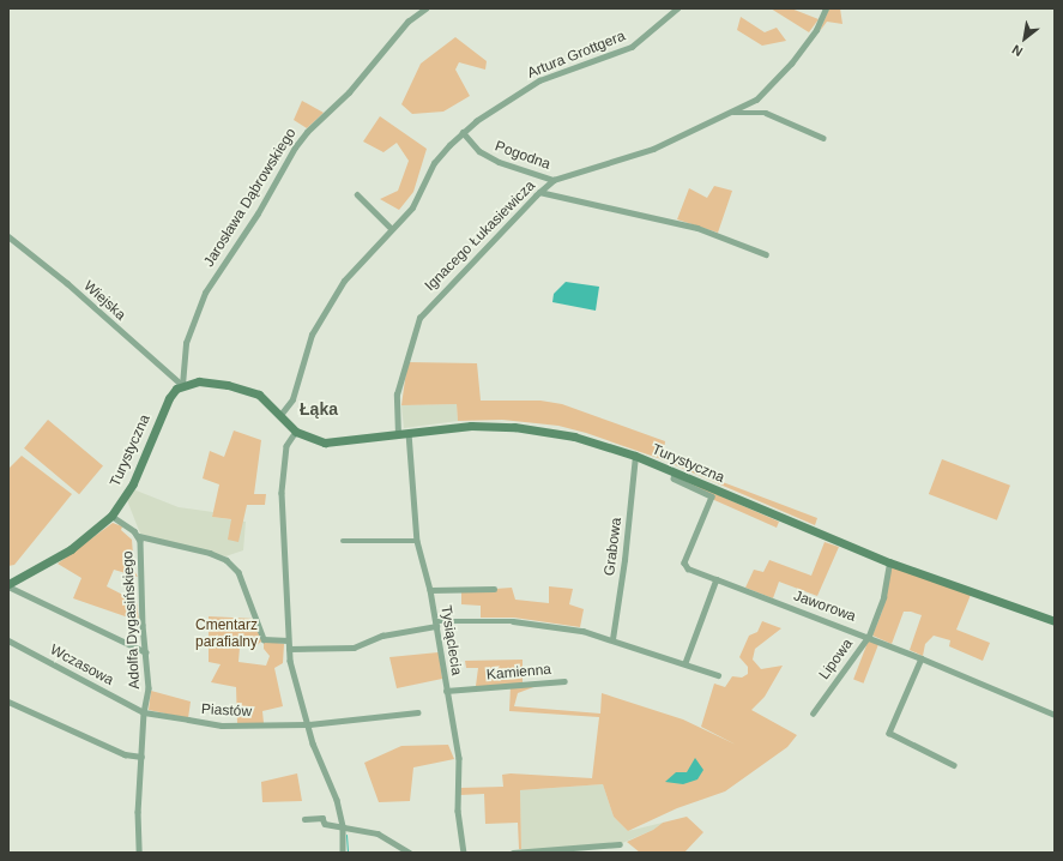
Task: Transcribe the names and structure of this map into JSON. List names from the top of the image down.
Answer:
{
  "streets": {
    "main road": ["Turystyczna"],
    "street": [
      "Artura Grottgera",
      "Pogodna",
      "Jarosława Dąbrowskiego",
      "Ignacego Łukasiewicza",
      "Wiejska",
      "Grabowa",
      "Jaworowa",
      "Adolfa Dygasińskiego",
      "Tysiąclecia",
      "Lipowa",
      "Wczasowa",
      "Kamienna",
      "Piastów"
    ]
  },
  "crossings": [
    ["Artura Grottgera", "Pogodna"],
    ["Pogodna", "Ignacego Łukasiewicza"],
    ["Jarosława Dąbrowskiego", "Wiejska"],
    ["Jarosława Dąbrowskiego", "Turystyczna"],
    ["Ignacego Łukasiewicza", "Turystyczna"],
    ["Wiejska", "Turystyczna"],
    ["Turystyczna", "Grabowa"],
    ["Turystyczna", "Jaworowa"],
    ["Turystyczna", "Adolfa Dygasińskiego"],
    ["Turystyczna", "Tysiąclecia"],
    ["Turystyczna", "Lipowa"],
    ["Jaworowa", "Lipowa"],
    ["Adolfa Dygasińskiego", "Wczasowa"],
    ["Adolfa Dygasińskiego", "Piastów"],
    ["Tysiąclecia", "Kamienna"],
    ["Wczasowa", "Piastów"]
  ],
  "districts": ["Łąka"],
  "parks": ["Cmentarz parafialny"],
  "north": "bottom left"
}
